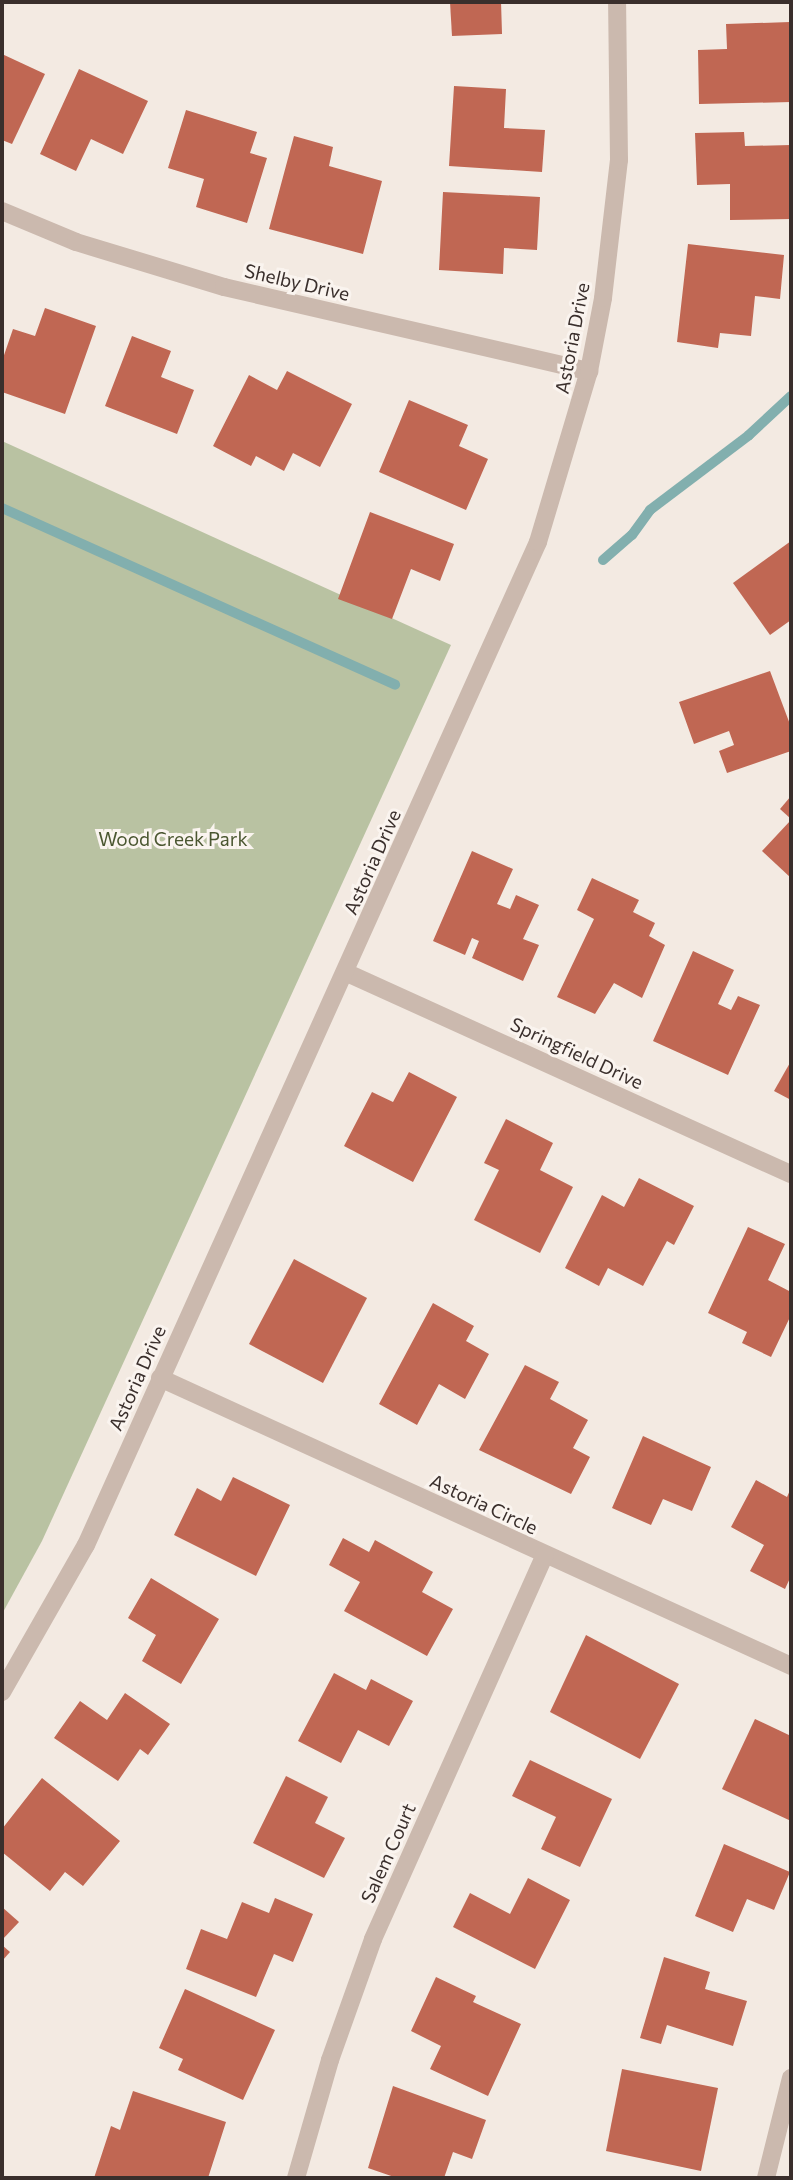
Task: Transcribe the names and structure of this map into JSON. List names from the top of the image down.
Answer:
{
  "streets": {
    "street": [
      "Shelby Drive",
      "Astoria Drive",
      "Springfield Drive",
      "Astoria Circle",
      "Salem Court"
    ]
  },
  "crossings": [
    ["Shelby Drive", "Astoria Drive"],
    ["Astoria Drive", "Springfield Drive"],
    ["Astoria Drive", "Astoria Circle"],
    ["Astoria Circle", "Salem Court"]
  ],
  "parks": ["Wood Creek Park"]
}
